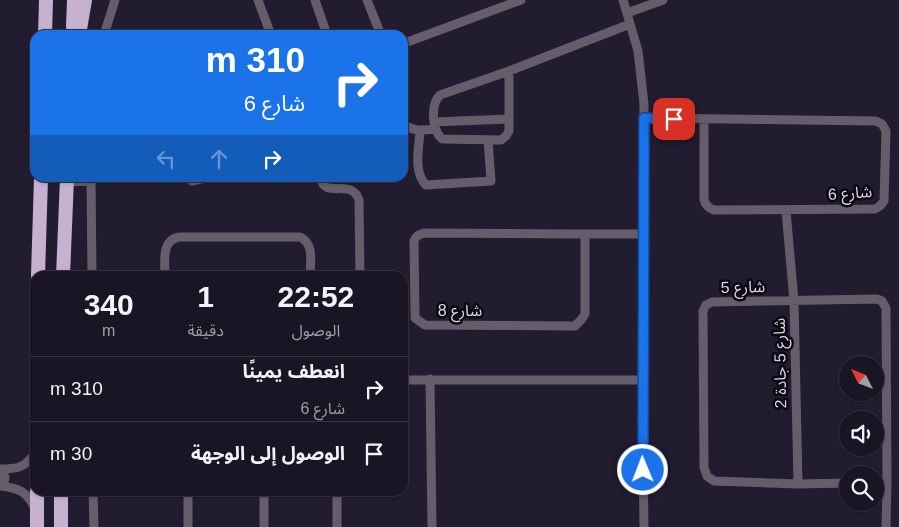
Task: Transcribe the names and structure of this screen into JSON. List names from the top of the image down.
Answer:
{
  "streets": {
    "street": [
      "شارع 6",
      "شارع 5",
      "شارع 8",
      "شارع 5 جادة 2"
    ]
  },
  "crossings": [
    ["شارع 6", "شارع 5 جادة 2"],
    ["شارع 5", "شارع 5 جادة 2"]
  ],
  "north": "top left",
  "page": {
    "turn": ["310 m", "شارع 6"],
    "eta": [
      "22:52",
      "الوصول",
      "1",
      "دقيقة",
      "340",
      "m"
    ],
    "list": [
      {
        "name": "انعطف يمينًا",
        "note": "شارع 6",
        "value": "310 m"
      },
      {
        "name": "الوصول إلى الوجهة",
        "value": "30 m"
      }
    ]
  }
}
